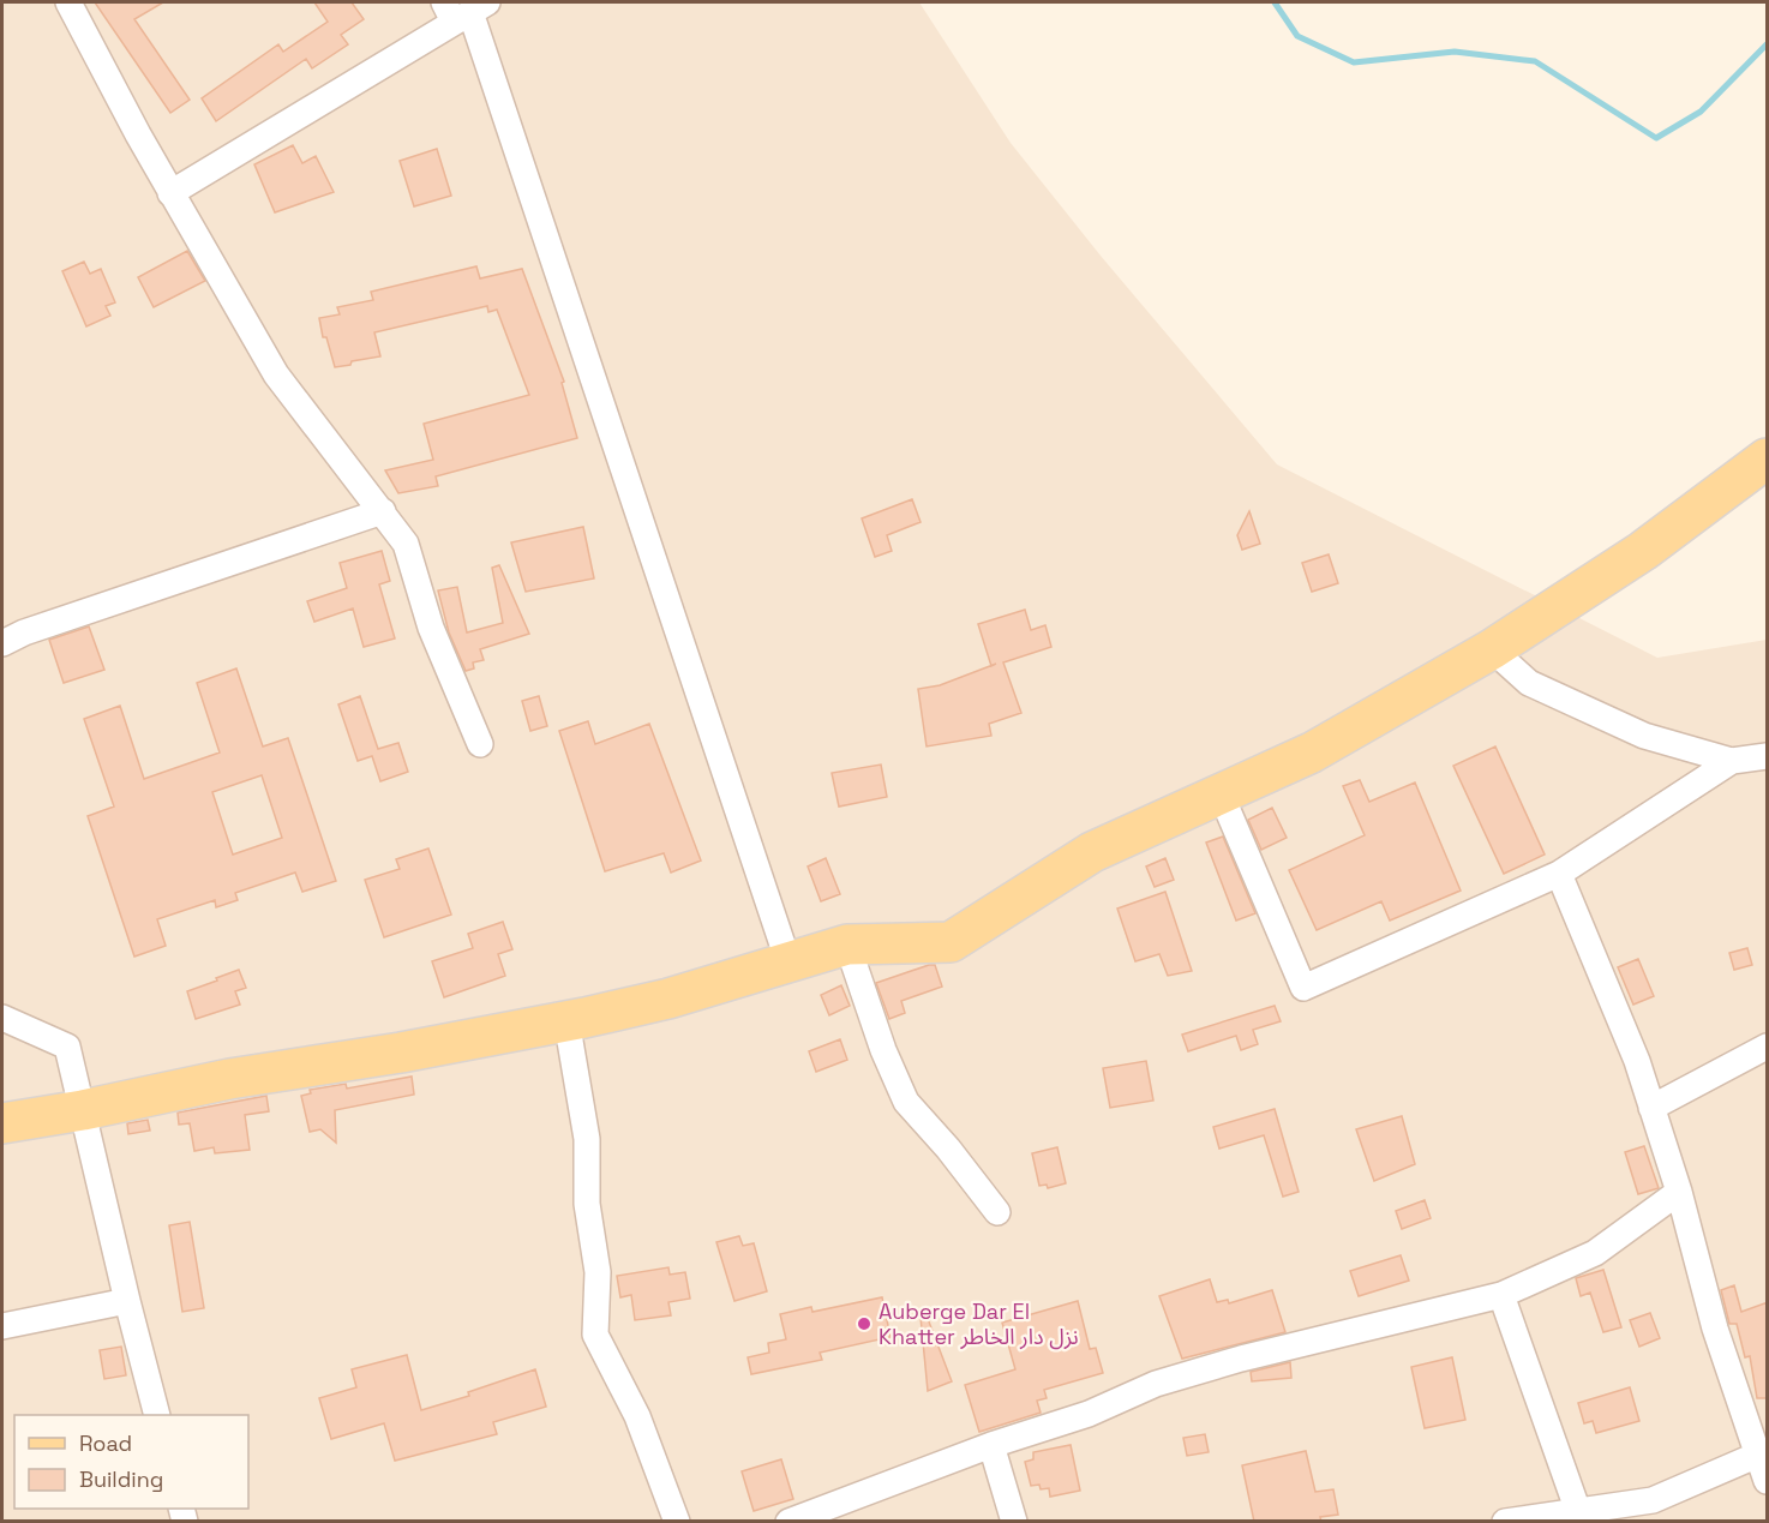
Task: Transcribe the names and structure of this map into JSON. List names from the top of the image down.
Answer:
{
  "places": ["Auberge Dar El Khatter نزل دار الخاطر"],
  "legend": ["Road", "Building"]
}
